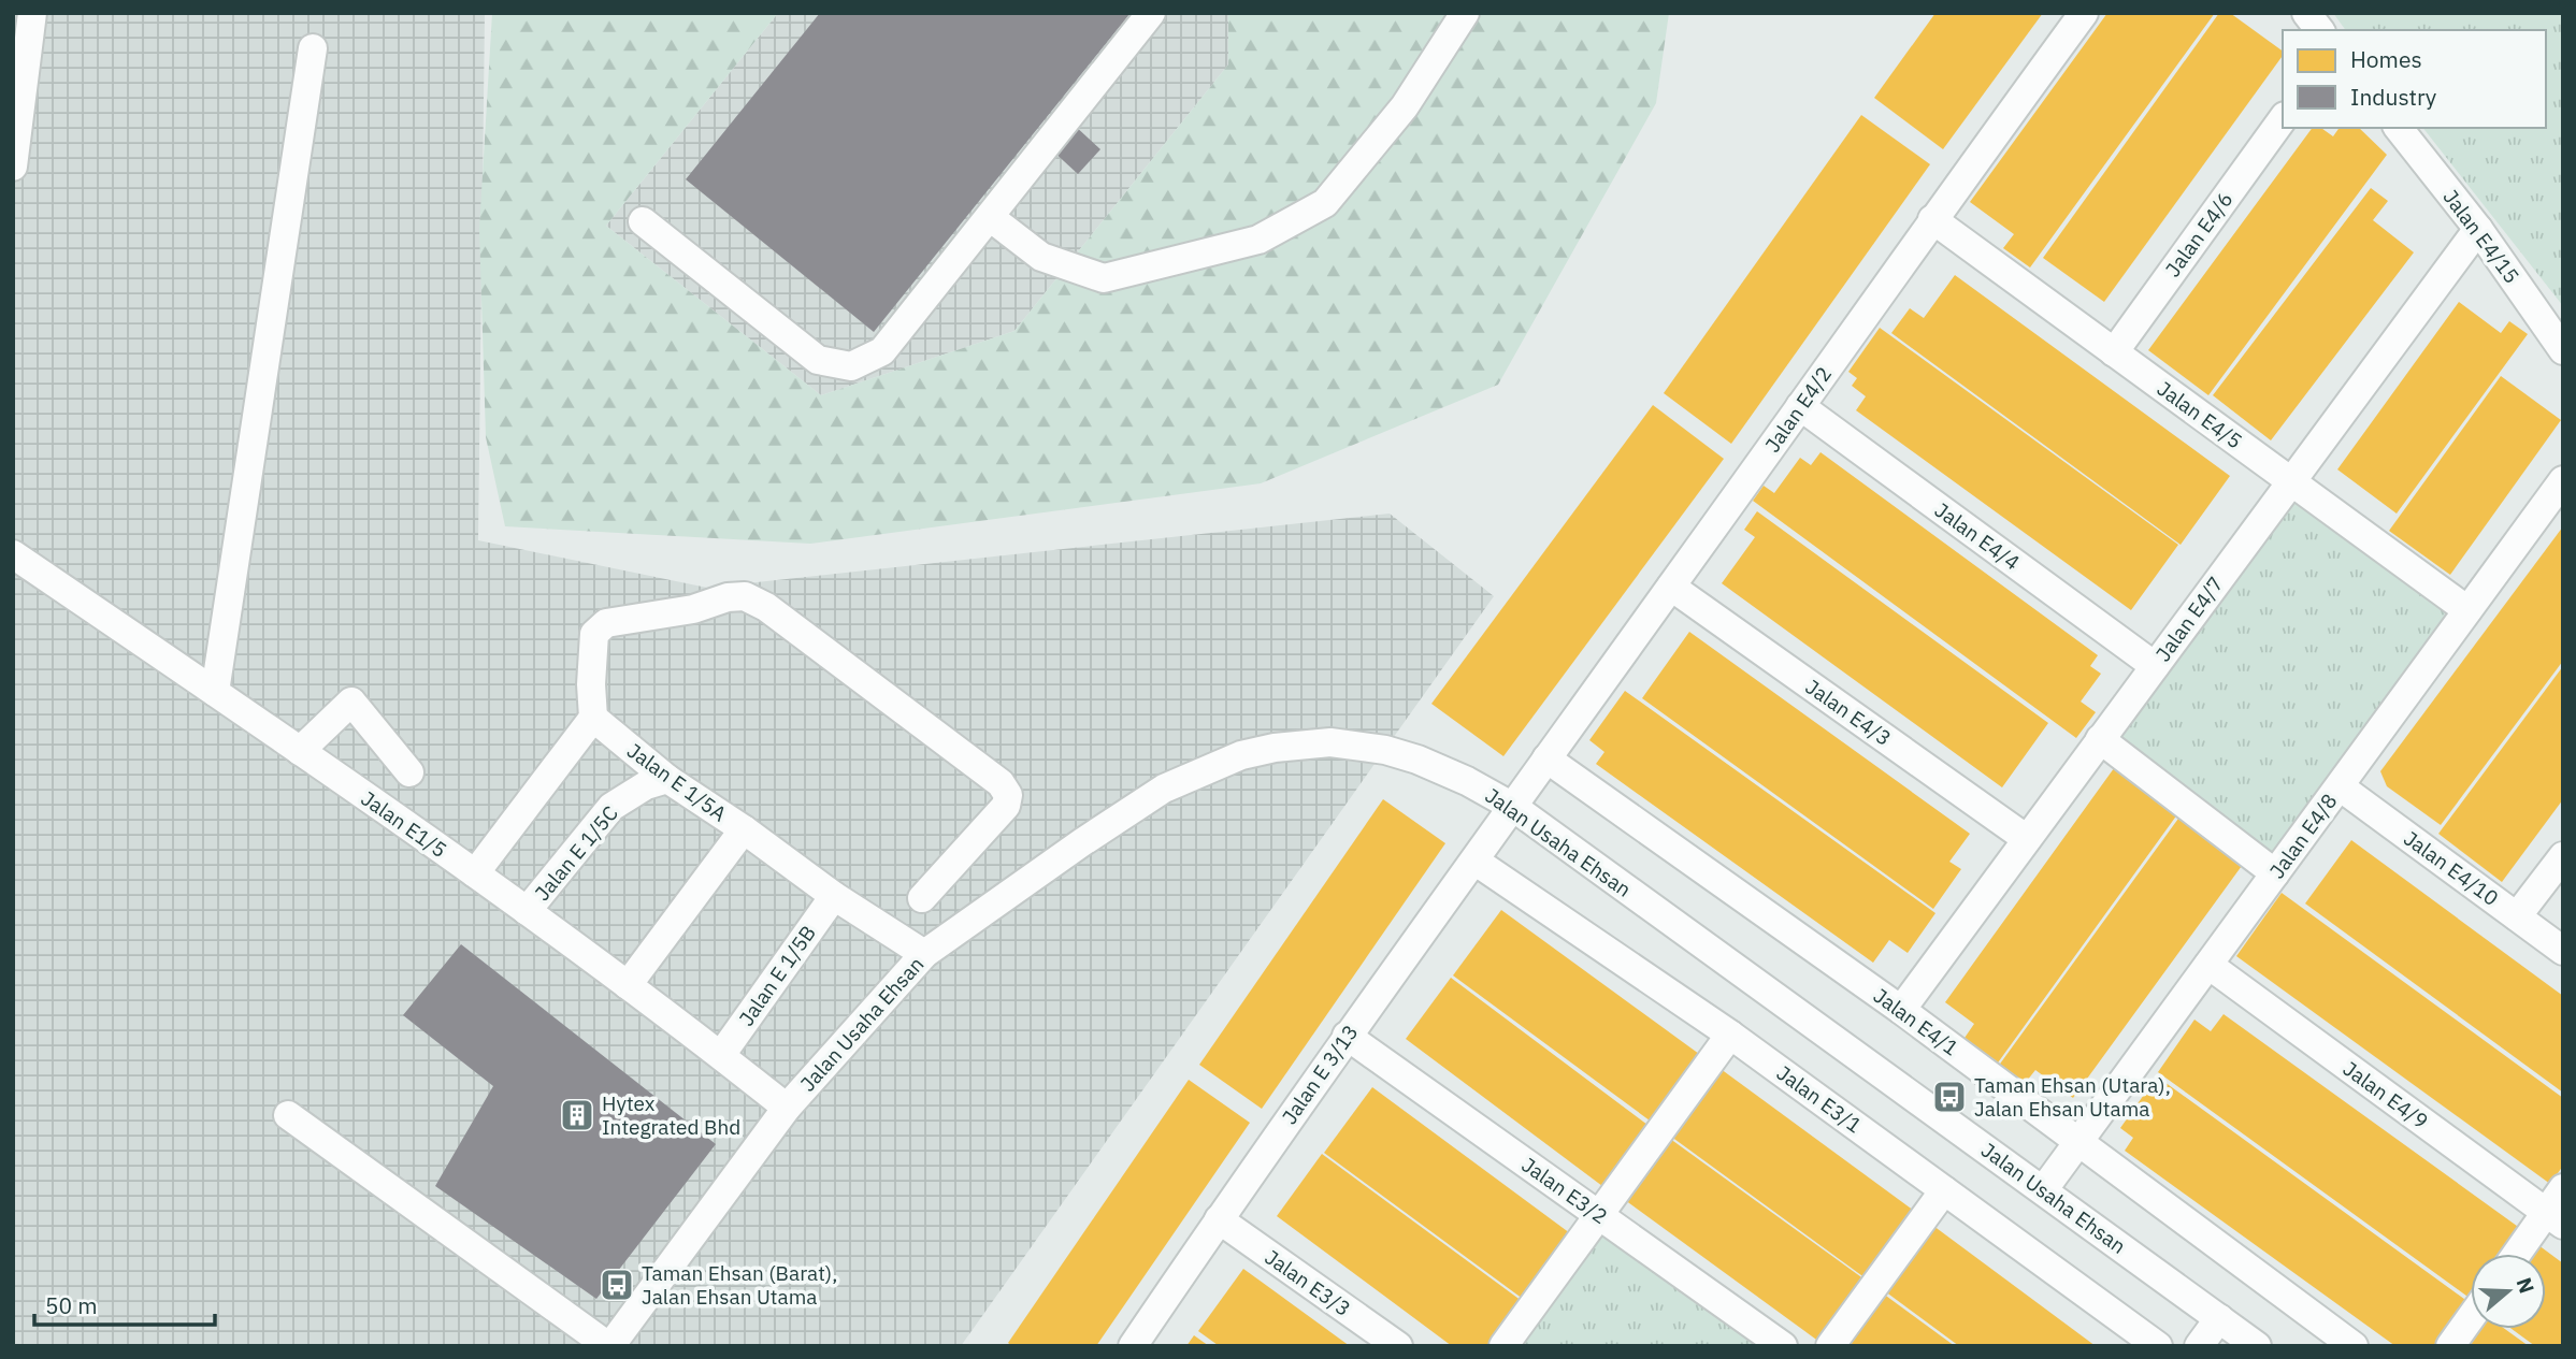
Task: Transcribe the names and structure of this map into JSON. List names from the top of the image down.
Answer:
{
  "streets": {
    "street": [
      "Jalan E4/6",
      "Jalan E4/15",
      "Jalan E4/2",
      "Jalan E4/5",
      "Jalan E4/4",
      "Jalan E4/7",
      "Jalan E4/3",
      "Jalan E 1/5A",
      "Jalan E1/5",
      "Jalan E4/8",
      "Jalan Usaha Ehsan",
      "Jalan E 1/5C",
      "Jalan E4/10",
      "Jalan E 1/5B",
      "Jalan E4/1",
      "Jalan E 3/13",
      "Jalan E4/9",
      "Jalan E3/1",
      "Jalan E3/2",
      "Jalan E3/3"
    ]
  },
  "crossings": [
    ["Jalan E4/6", "Jalan E4/5"],
    ["Jalan E4/15", "Jalan E4/7"],
    ["Jalan E4/2", "Jalan E4/5"],
    ["Jalan E4/2", "Jalan E4/4"],
    ["Jalan E4/2", "Jalan E4/3"],
    ["Jalan E4/2", "Jalan Usaha Ehsan"],
    ["Jalan E4/2", "Jalan E4/1"],
    ["Jalan E4/2", "Jalan E 3/13"],
    ["Jalan E4/5", "Jalan E4/7"],
    ["Jalan E4/5", "Jalan E4/8"],
    ["Jalan E4/4", "Jalan E4/7"],
    ["Jalan E4/7", "Jalan E4/3"],
    ["Jalan E4/7", "Jalan E4/1"],
    ["Jalan E 1/5A", "Jalan Usaha Ehsan"],
    ["Jalan E 1/5A", "Jalan E 1/5C"],
    ["Jalan E 1/5A", "Jalan E 1/5B"],
    ["Jalan E1/5", "Jalan Usaha Ehsan"],
    ["Jalan E1/5", "Jalan E 1/5C"],
    ["Jalan E1/5", "Jalan E 1/5B"],
    ["Jalan E4/8", "Jalan Usaha Ehsan"],
    ["Jalan E4/8", "Jalan E4/10"],
    ["Jalan E4/8", "Jalan E4/1"],
    ["Jalan E4/8", "Jalan E4/9"],
    ["Jalan Usaha Ehsan", "Jalan E 3/13"],
    ["Jalan E 3/13", "Jalan E3/1"],
    ["Jalan E 3/13", "Jalan E3/2"],
    ["Jalan E 3/13", "Jalan E3/3"]
  ],
  "places": {
    "bus stop": ["Taman Ehsan (Utara), Jalan Ehsan Utama", "Taman Ehsan (Barat), Jalan Ehsan Utama"],
    "building": ["Hytex Integrated Bhd"]
  },
  "legend": ["Homes", "Industry"],
  "scale_bar": "50 m",
  "north": "right"
}
